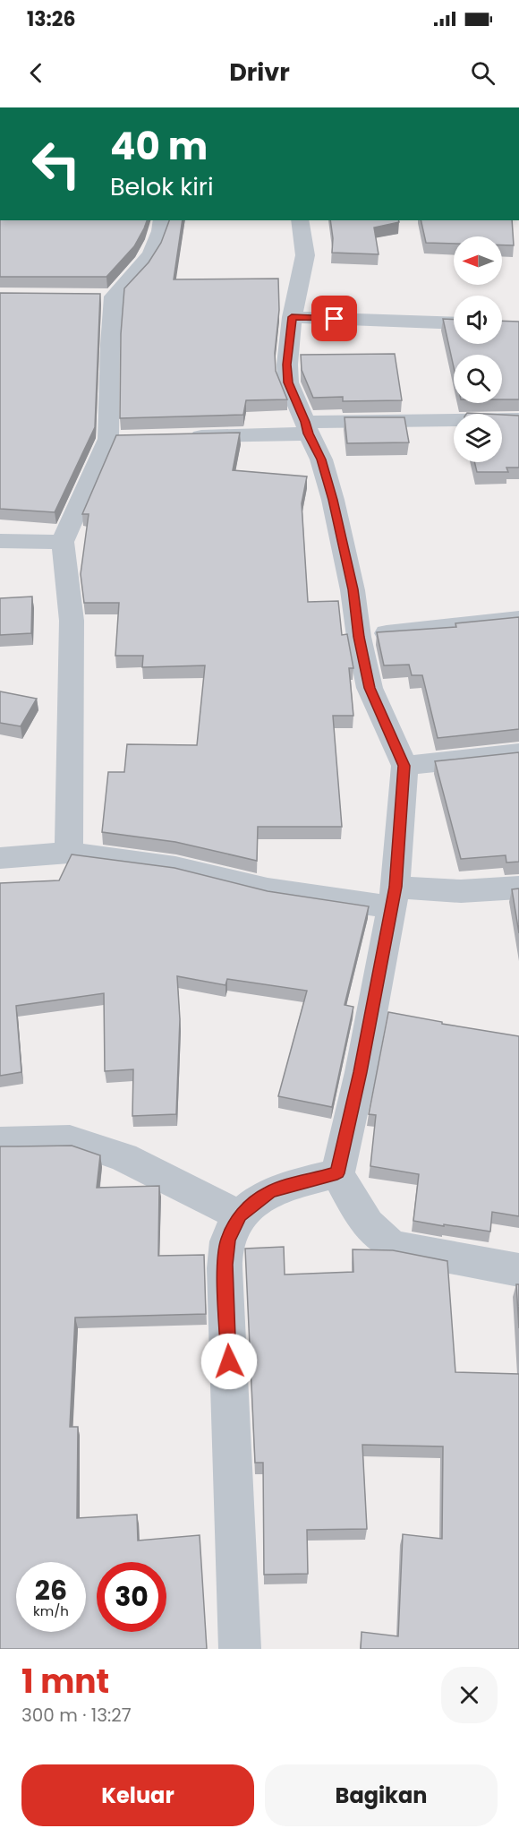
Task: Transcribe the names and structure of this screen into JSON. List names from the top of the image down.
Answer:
{
  "north": "left",
  "page": {
    "status": "13:26",
    "header": "Drivr",
    "turn": ["40 m", "Belok kiri"],
    "speed": "26 km/h",
    "limit": "30",
    "heading": ["1 mnt", "300 m · 13:27"],
    "buttons": ["Keluar", "Bagikan"]
  }
}
